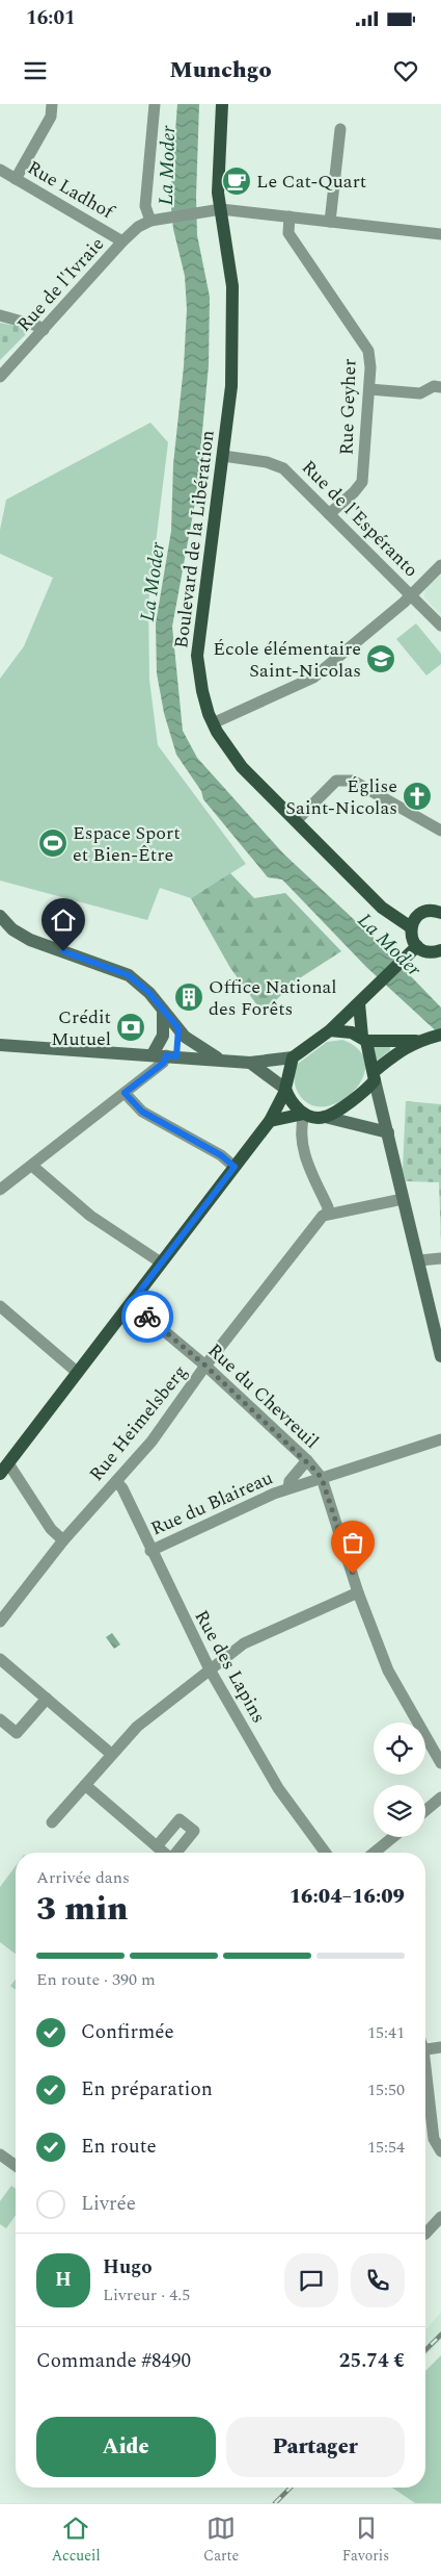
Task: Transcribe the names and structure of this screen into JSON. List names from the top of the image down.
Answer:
{
  "streets": {
    "main road": ["Boulevard de la Libération"],
    "street": [
      "Rue Ladhof",
      "Rue de l'Ivraie",
      "Rue Geyher",
      "Rue de l'Espéranto",
      "Rue du Chevreuil",
      "Rue Heimelsberg",
      "Rue du Blaireau",
      "Rue des Lapins"
    ]
  },
  "crossings": [
    ["Rue Ladhof", "Rue de l'Ivraie"],
    ["Rue Geyher", "Rue de l'Espéranto"],
    ["Rue de l'Espéranto", "Boulevard de la Libération"],
    ["Rue du Chevreuil", "Rue Heimelsberg"],
    ["Rue du Chevreuil", "Rue du Blaireau"],
    ["Rue Heimelsberg", "Rue des Lapins"],
    ["Rue du Blaireau", "Rue des Lapins"]
  ],
  "water": ["La Moder"],
  "places": {
    "cafe": ["Le Cat-Quart"],
    "school or university": ["École élémentaire Saint-Nicolas"],
    "church": ["Église Saint-Nicolas"],
    "sports": ["Espace Sport et Bien-Être"],
    "building": ["Office National des Forêts"],
    "bank": ["Crédit Mutuel"]
  },
  "page": {
    "status": "16:01",
    "header": "Munchgo",
    "heading": ["3 min", "Arrivée dans", "16:04–16:09"],
    "panel": [
      "Hugo",
      "Livreur · 4.5",
      "Commande #8490",
      "25.74 €"
    ],
    "bar": "En route · 390 m",
    "list": [
      ["Confirmée", "15:41"],
      ["En préparation", "15:50"],
      ["En route", "15:54"],
      "Livrée"
    ],
    "round": "H",
    "buttons": ["Aide", "Partager"],
    "tabs": ["Accueil", "Carte", "Favoris"]
  }
}
